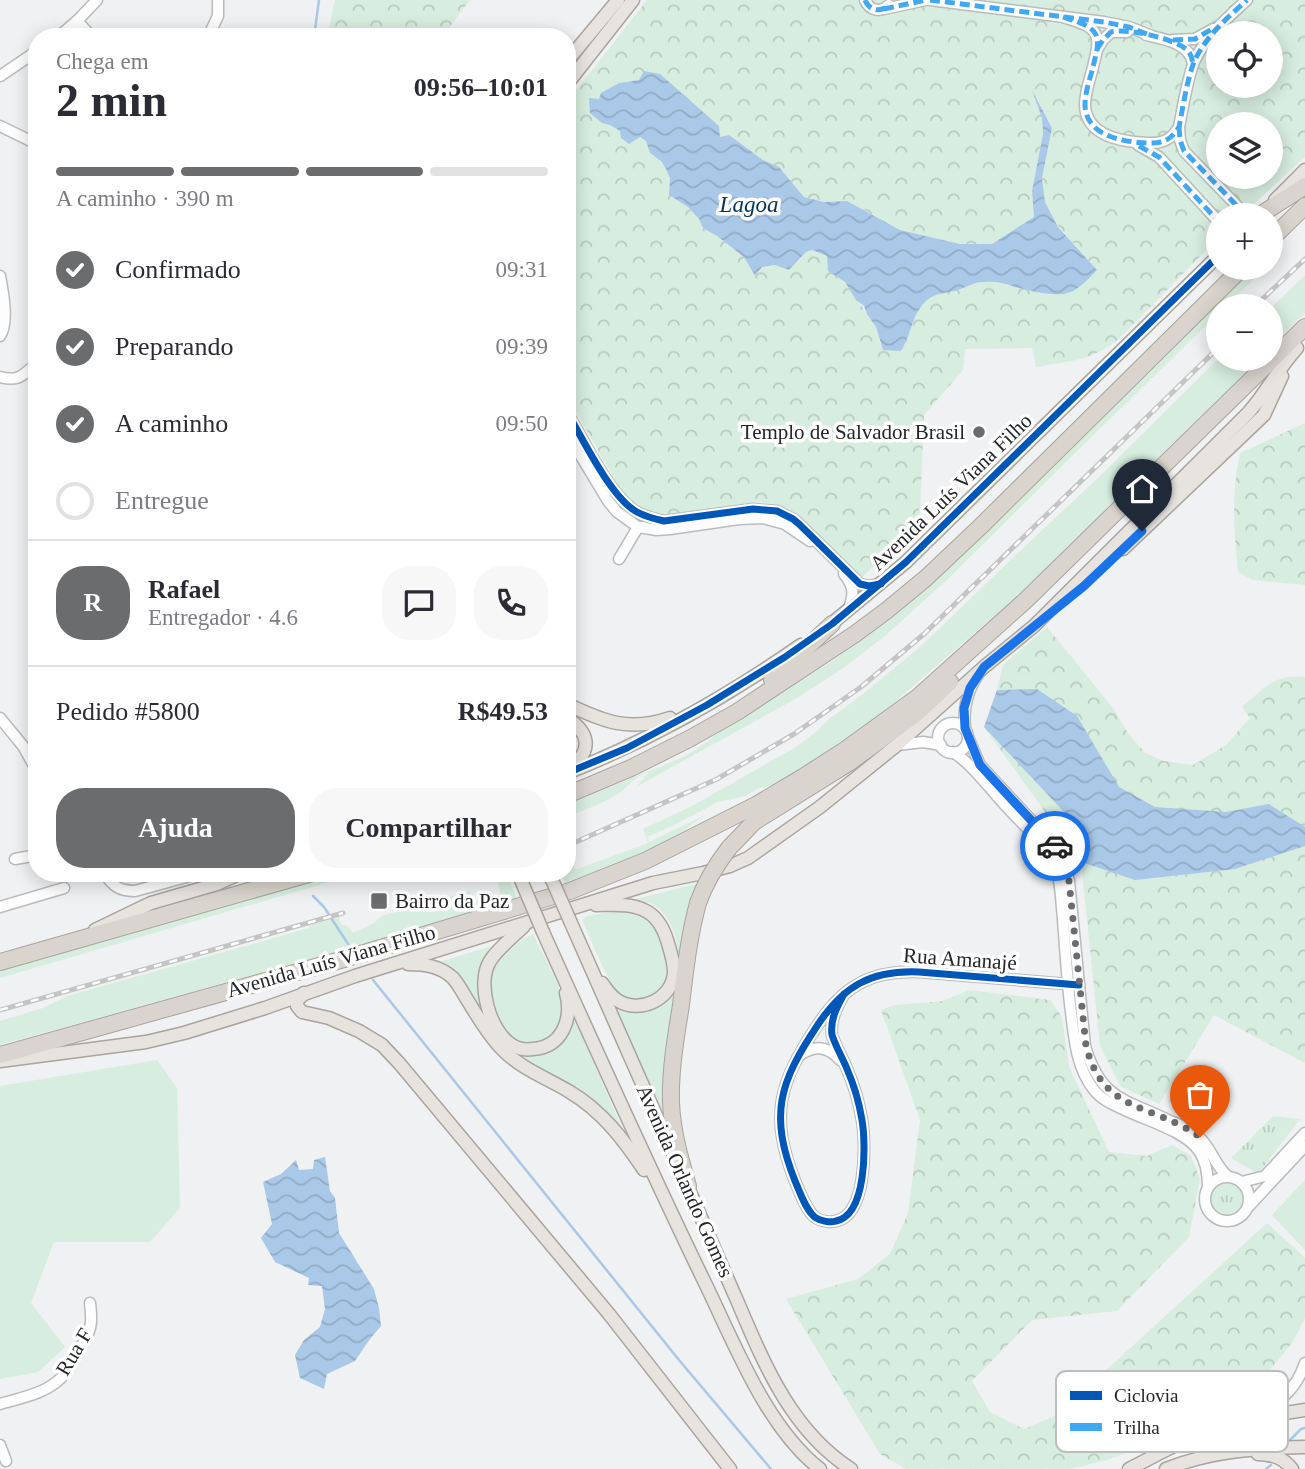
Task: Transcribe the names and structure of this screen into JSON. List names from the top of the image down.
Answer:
{
  "streets": {
    "highway": ["Avenida Luís Viana Filho"],
    "main road": ["Avenida Orlando Gomes"],
    "street": ["Rua Amanajé", "Rua F"]
  },
  "water": ["Lagoa"],
  "places": {
    "other": ["Templo de Salvador Brasil"],
    "transit": ["Bairro da Paz"]
  },
  "legend": ["Ciclovia", "Trilha"],
  "page": {
    "map_buttons": ["+", "−"],
    "heading": ["2 min", "Chega em", "09:56–10:01"],
    "panel": [
      "Rafael",
      "Entregador · 4.6",
      "Pedido #5800",
      "R$49.53"
    ],
    "bar": "A caminho · 390 m",
    "list": [
      ["Confirmado", "09:31"],
      ["Preparando", "09:39"],
      ["A caminho", "09:50"],
      "Entregue"
    ],
    "round": "R",
    "buttons": ["Ajuda", "Compartilhar"]
  }
}
